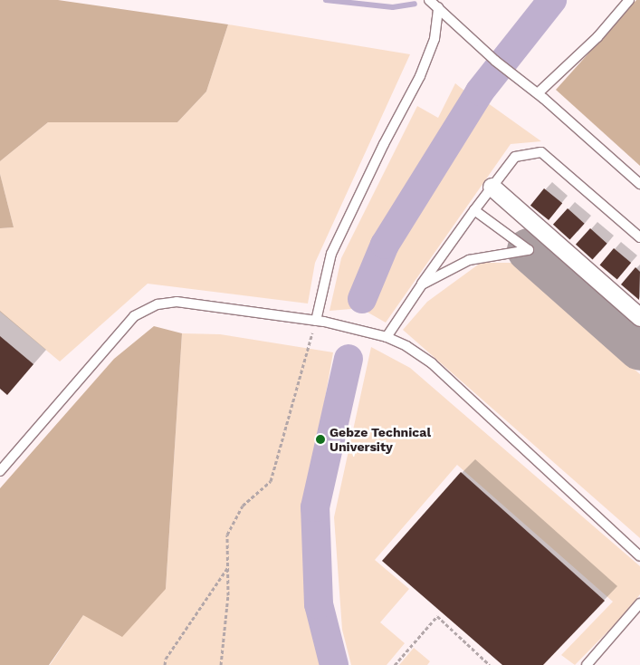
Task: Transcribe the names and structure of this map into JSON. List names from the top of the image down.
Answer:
{
  "places": ["Gebze Technical University"]
}
